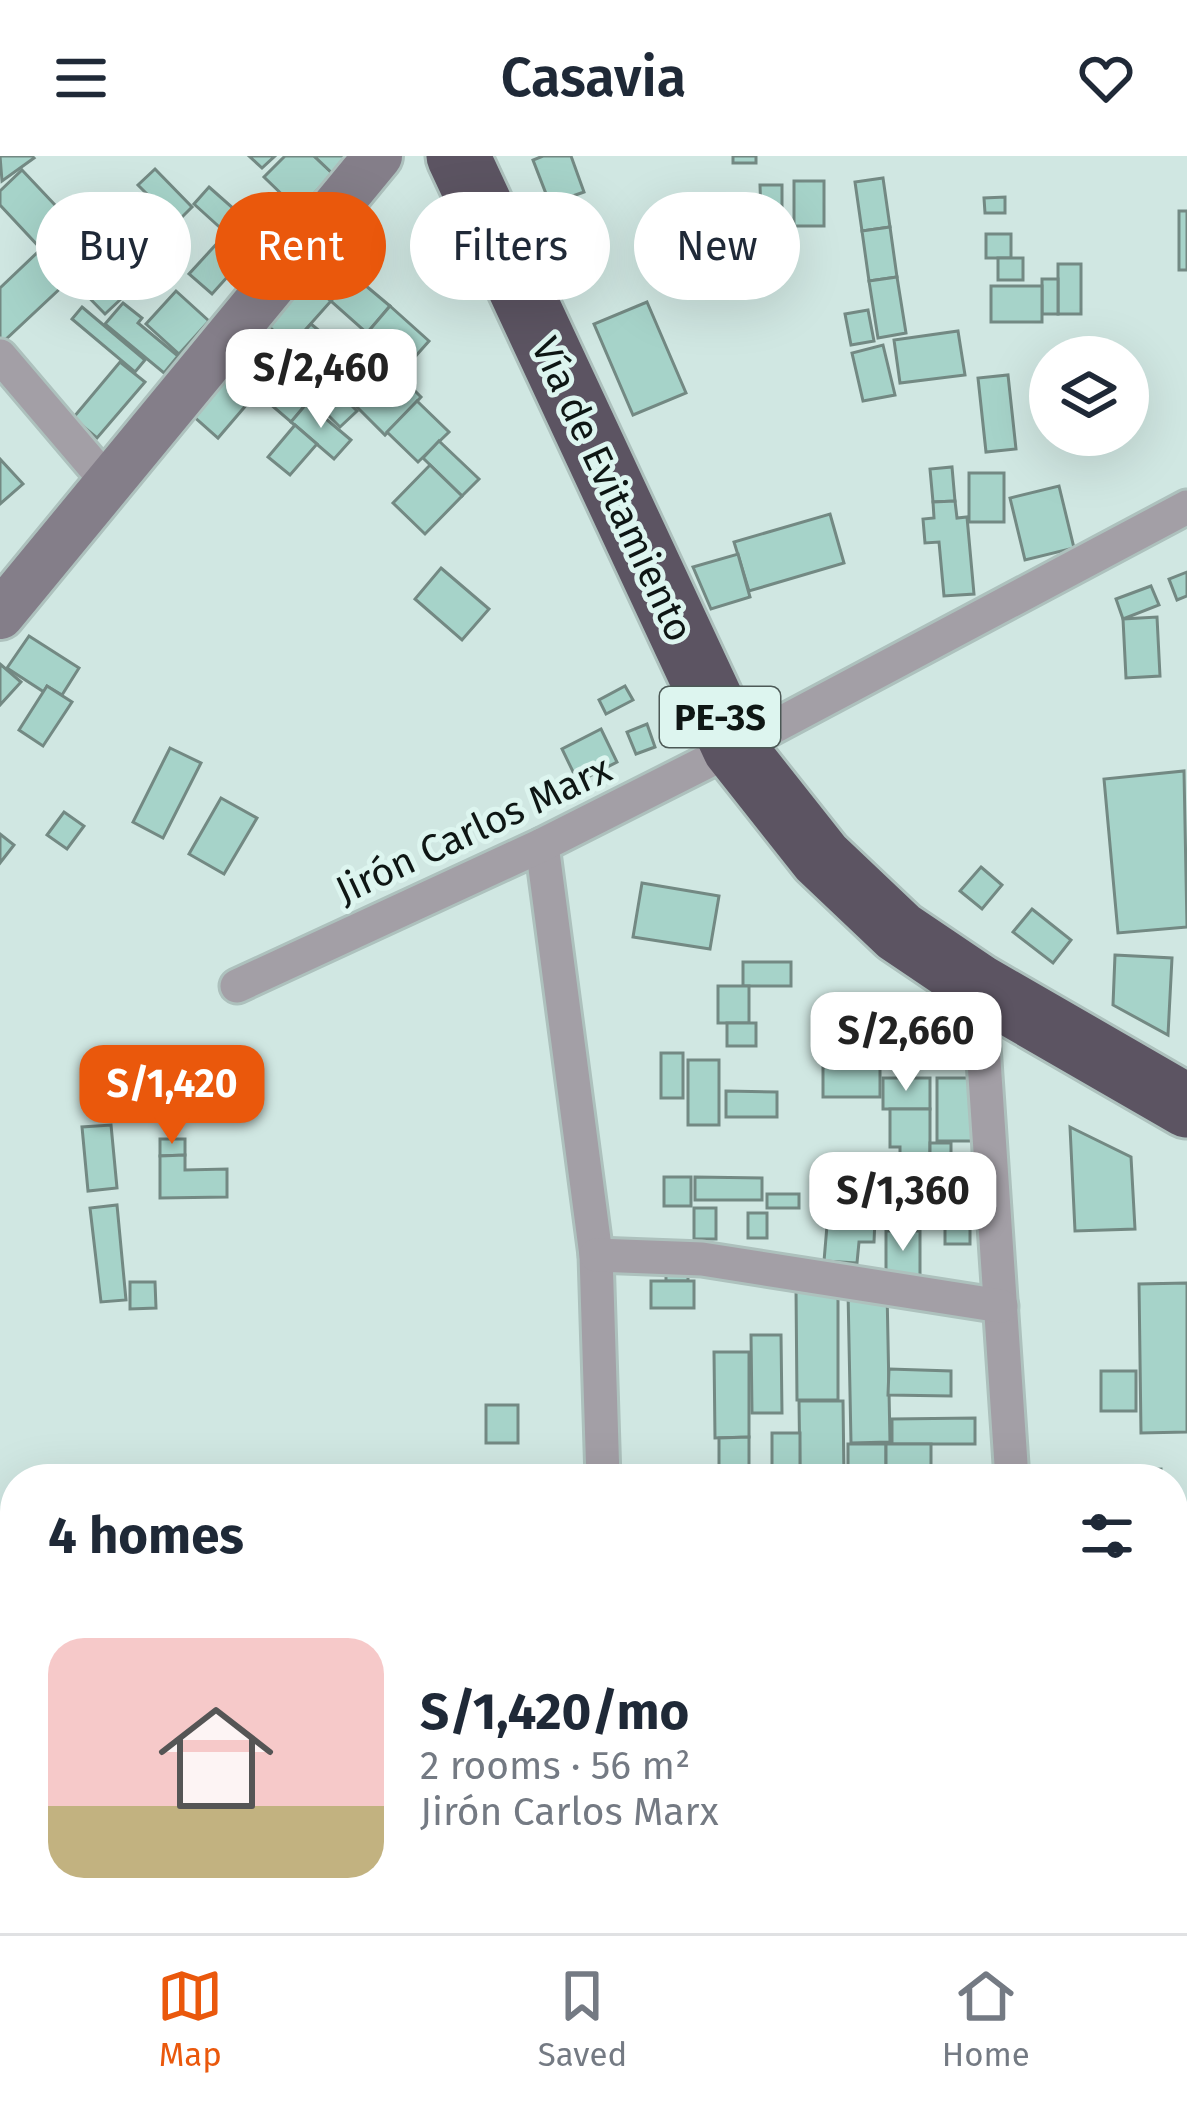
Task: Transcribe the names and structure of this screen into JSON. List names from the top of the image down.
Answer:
{
  "streets": {
    "highway": ["Vía de Evitamiento", "PE-3S"],
    "street": ["Jirón Carlos Marx"]
  },
  "crossings": [
    ["Vía de Evitamiento", "Jirón Carlos Marx"]
  ],
  "page": {
    "header": "Casavia",
    "chip": [
      "Buy",
      "Rent",
      "Filters",
      "New"
    ],
    "price": [
      "S/2,460",
      "S/2,660",
      "S/1,420",
      "S/1,360"
    ],
    "heading": "4 homes",
    "list": [
      {
        "name": "S/1,420/mo",
        "note": "2 rooms · 56 m² · Jirón Carlos Marx"
      }
    ],
    "tabs": ["Map", "Saved", "Home"]
  }
}
